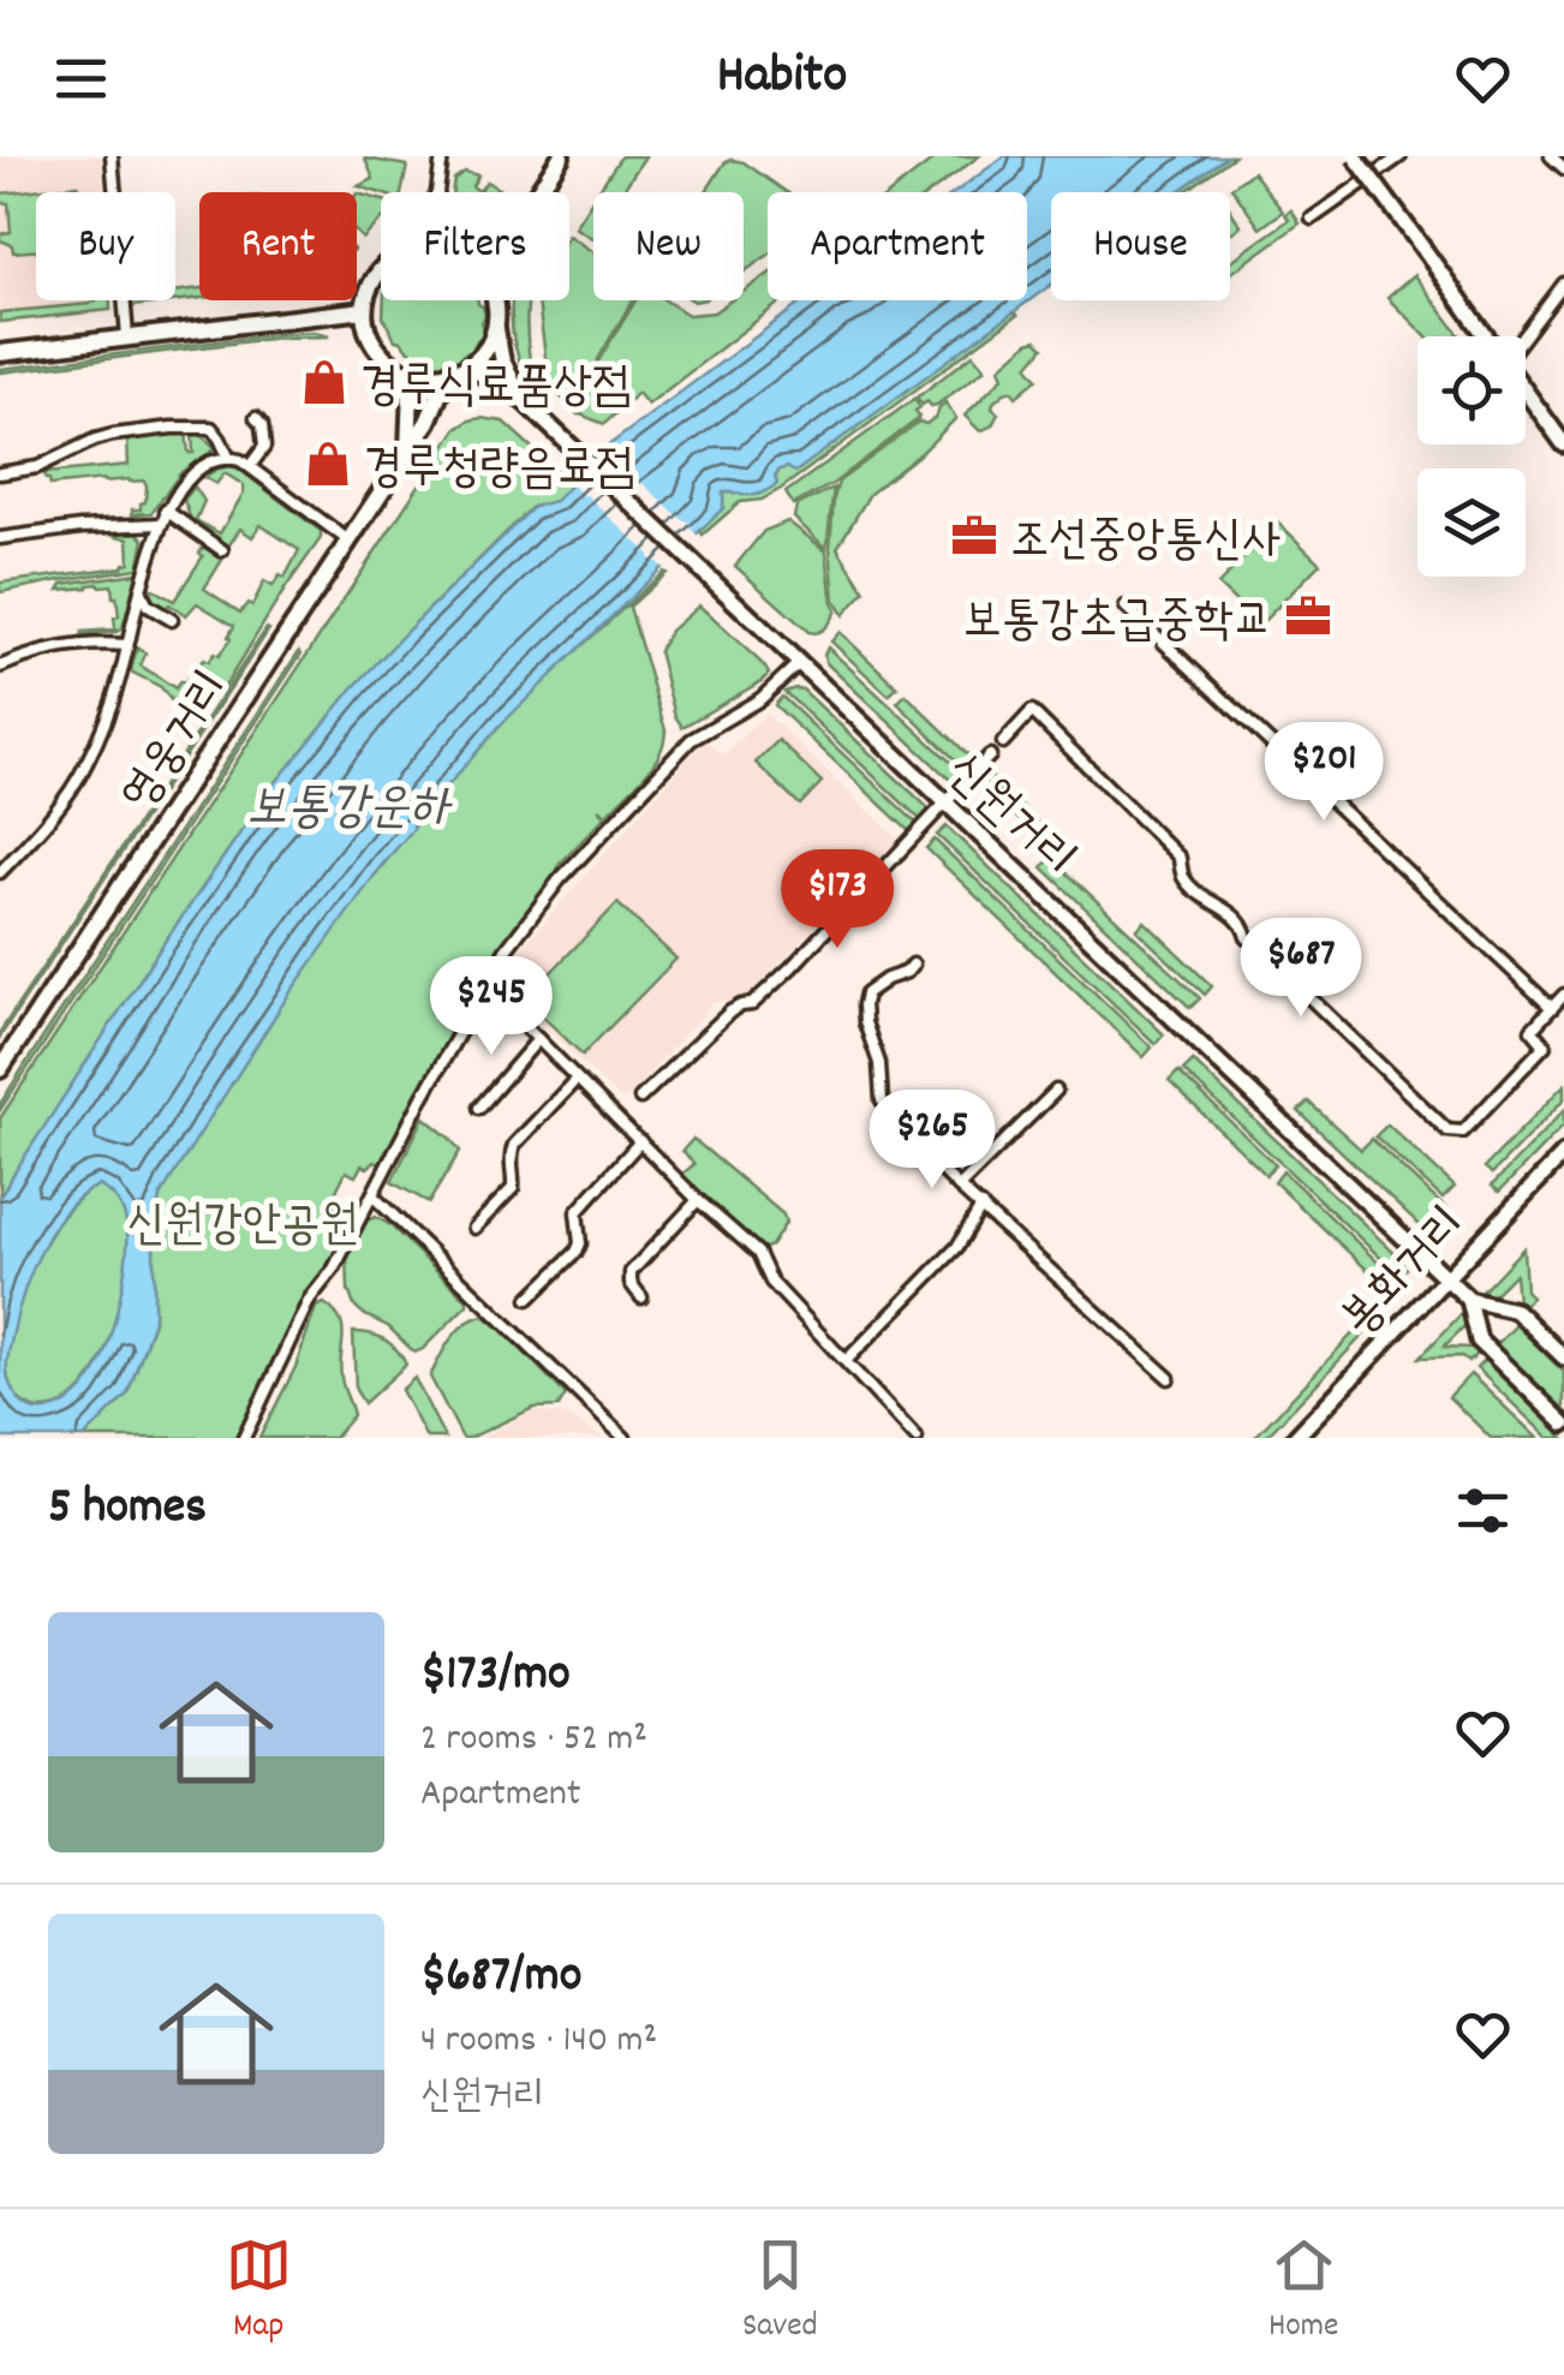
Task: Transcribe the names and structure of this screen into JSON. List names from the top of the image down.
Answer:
{
  "streets": {
    "main road": ["영웅거리", "신원거리", "봉화거리"]
  },
  "crossings": [
    ["신원거리", "봉화거리"]
  ],
  "water": ["보통강운하"],
  "parks": ["신원강안공원"],
  "places": {
    "shop": ["경루식료품상점", "경루청량음료점"],
    "office": ["조선중앙통신사", "보통강초급중학교"]
  },
  "page": {
    "header": "Habito",
    "chip": [
      "Buy",
      "Rent",
      "Filters",
      "New",
      "Apartment",
      "House"
    ],
    "price": [
      "$201",
      "$173",
      "$687",
      "$245",
      "$265"
    ],
    "heading": "5 homes",
    "list": [
      {
        "name": "$173/mo",
        "note": "2 rooms · 52 m² · Apartment"
      },
      {
        "name": "$687/mo",
        "note": "4 rooms · 140 m² · 신원거리"
      }
    ],
    "tabs": ["Map", "Saved", "Home"]
  }
}
